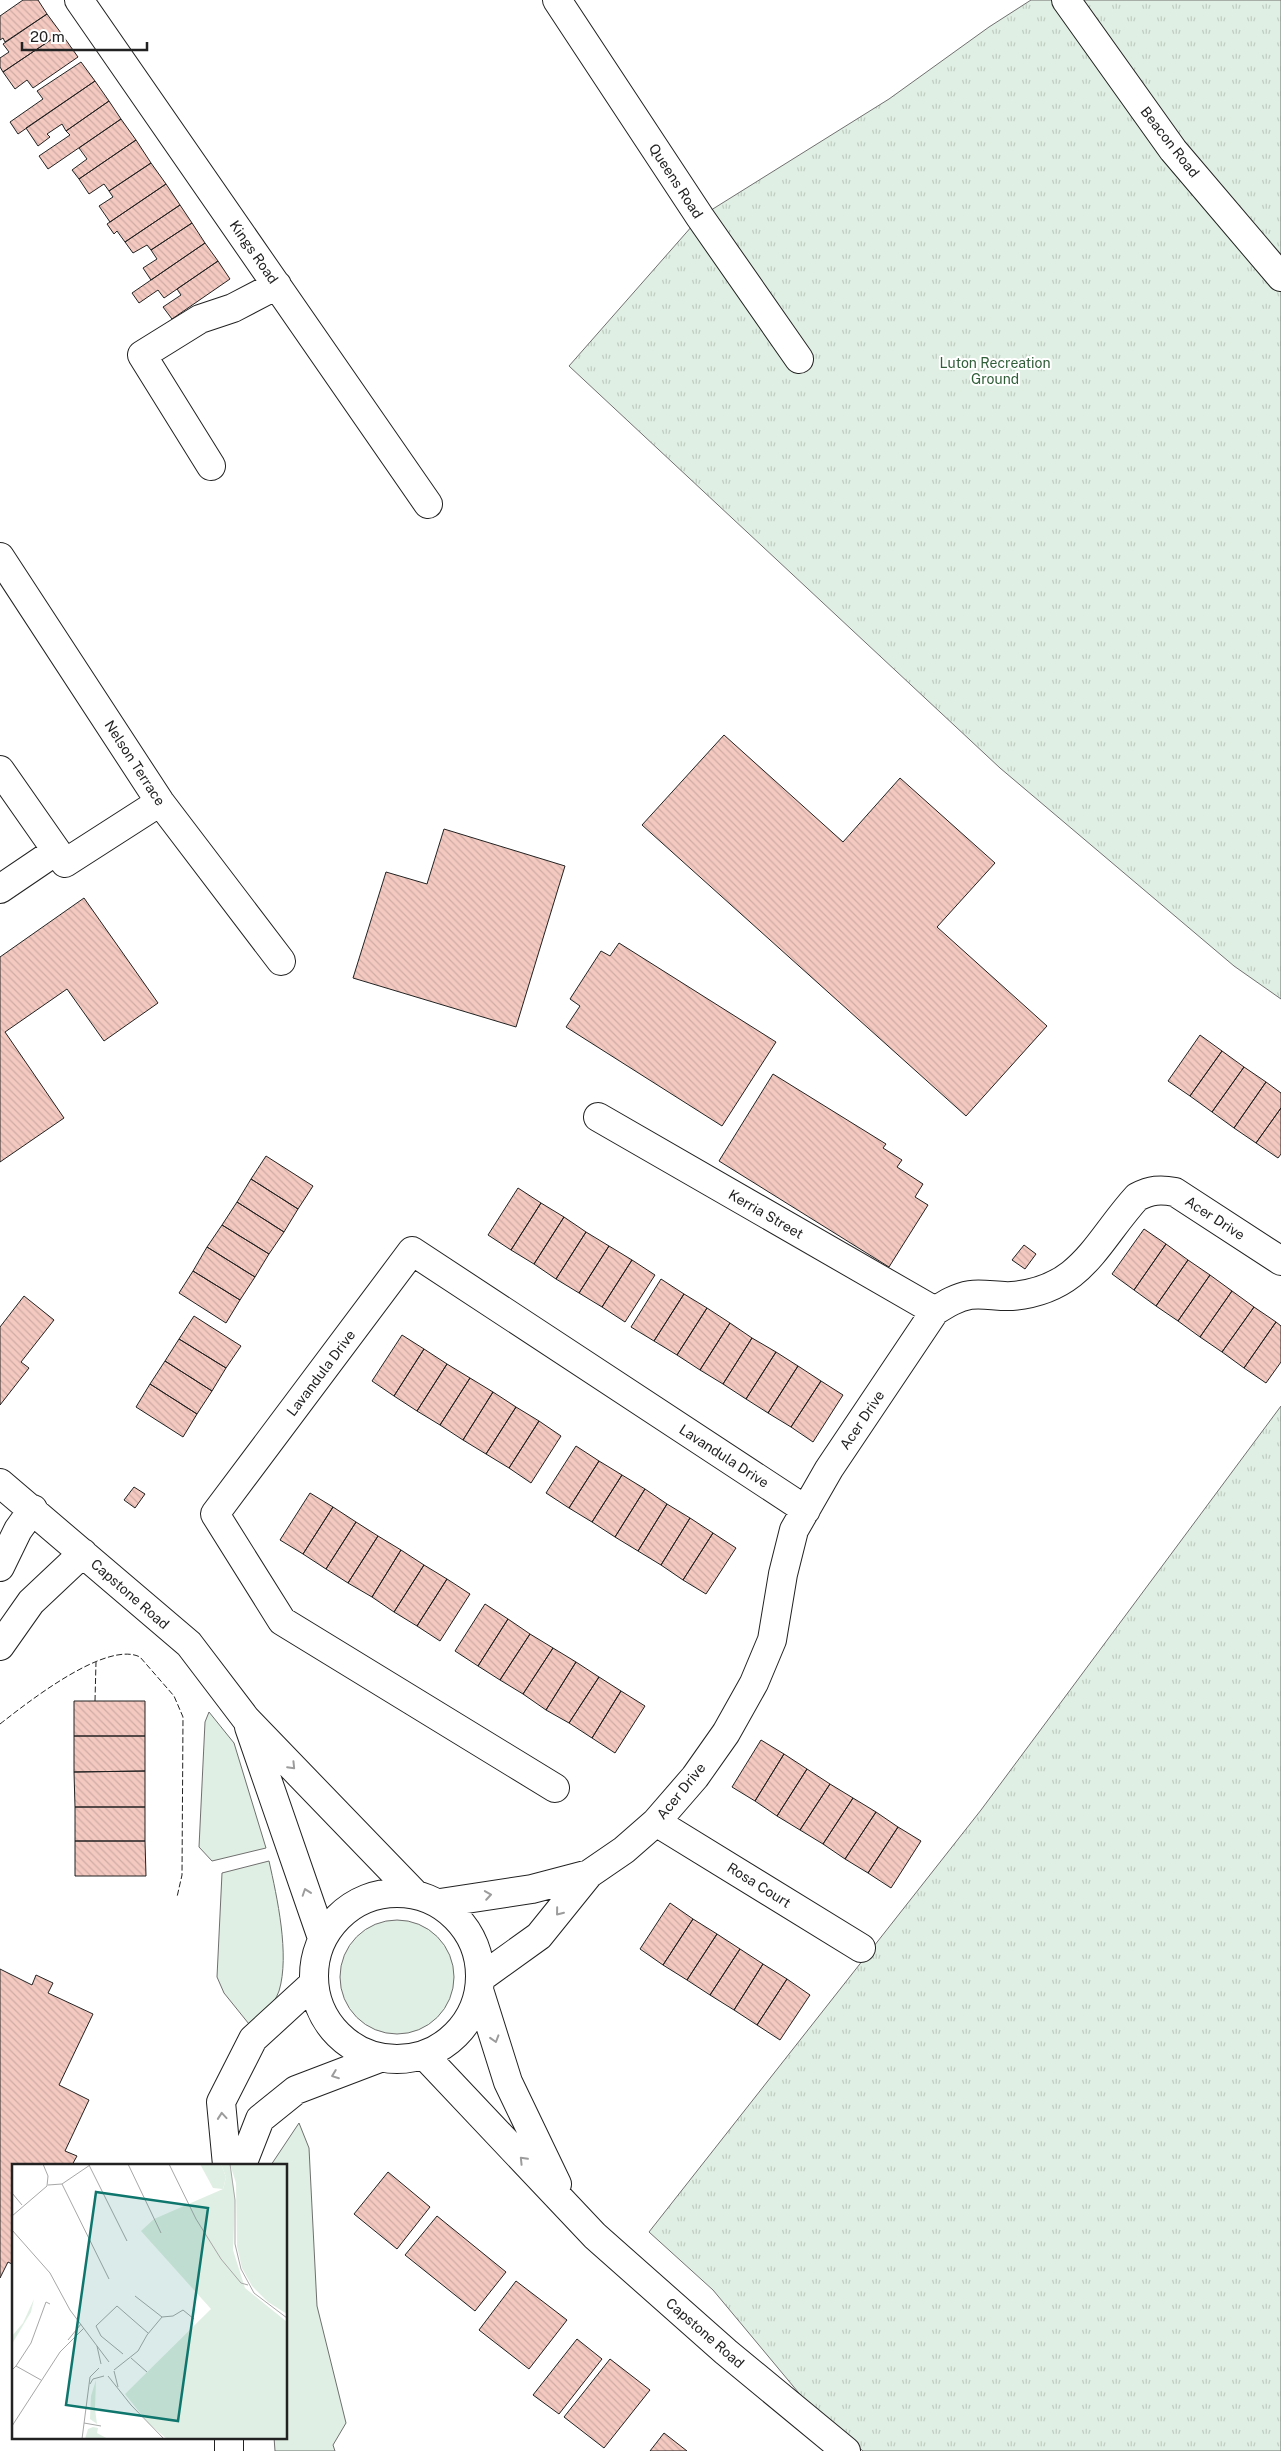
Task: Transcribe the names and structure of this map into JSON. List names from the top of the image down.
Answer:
{
  "streets": {
    "street": [
      "Beacon Road",
      "Queens Road",
      "Kings Road",
      "Nelson Terrace",
      "Kerria Street",
      "Acer Drive",
      "Lavandula Drive",
      "Capstone Road",
      "Rosa Court"
    ]
  },
  "crossings": [
    ["Kerria Street", "Acer Drive"],
    ["Acer Drive", "Lavandula Drive"],
    ["Acer Drive", "Capstone Road"],
    ["Acer Drive", "Rosa Court"]
  ],
  "parks": ["Luton Recreation Ground"],
  "scale_bar": "20 m"
}
